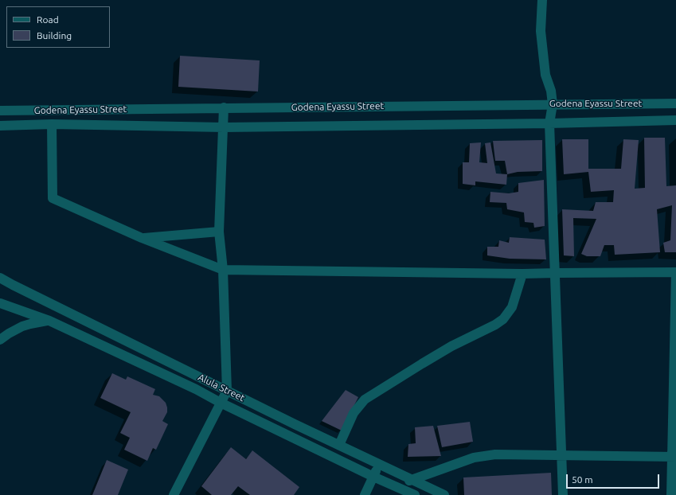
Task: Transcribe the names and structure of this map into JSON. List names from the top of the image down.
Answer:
{
  "streets": {
    "street": ["Godena Eyassu Street", "Alula Street"]
  },
  "legend": ["Road", "Building"],
  "scale_bar": "50 m"
}
